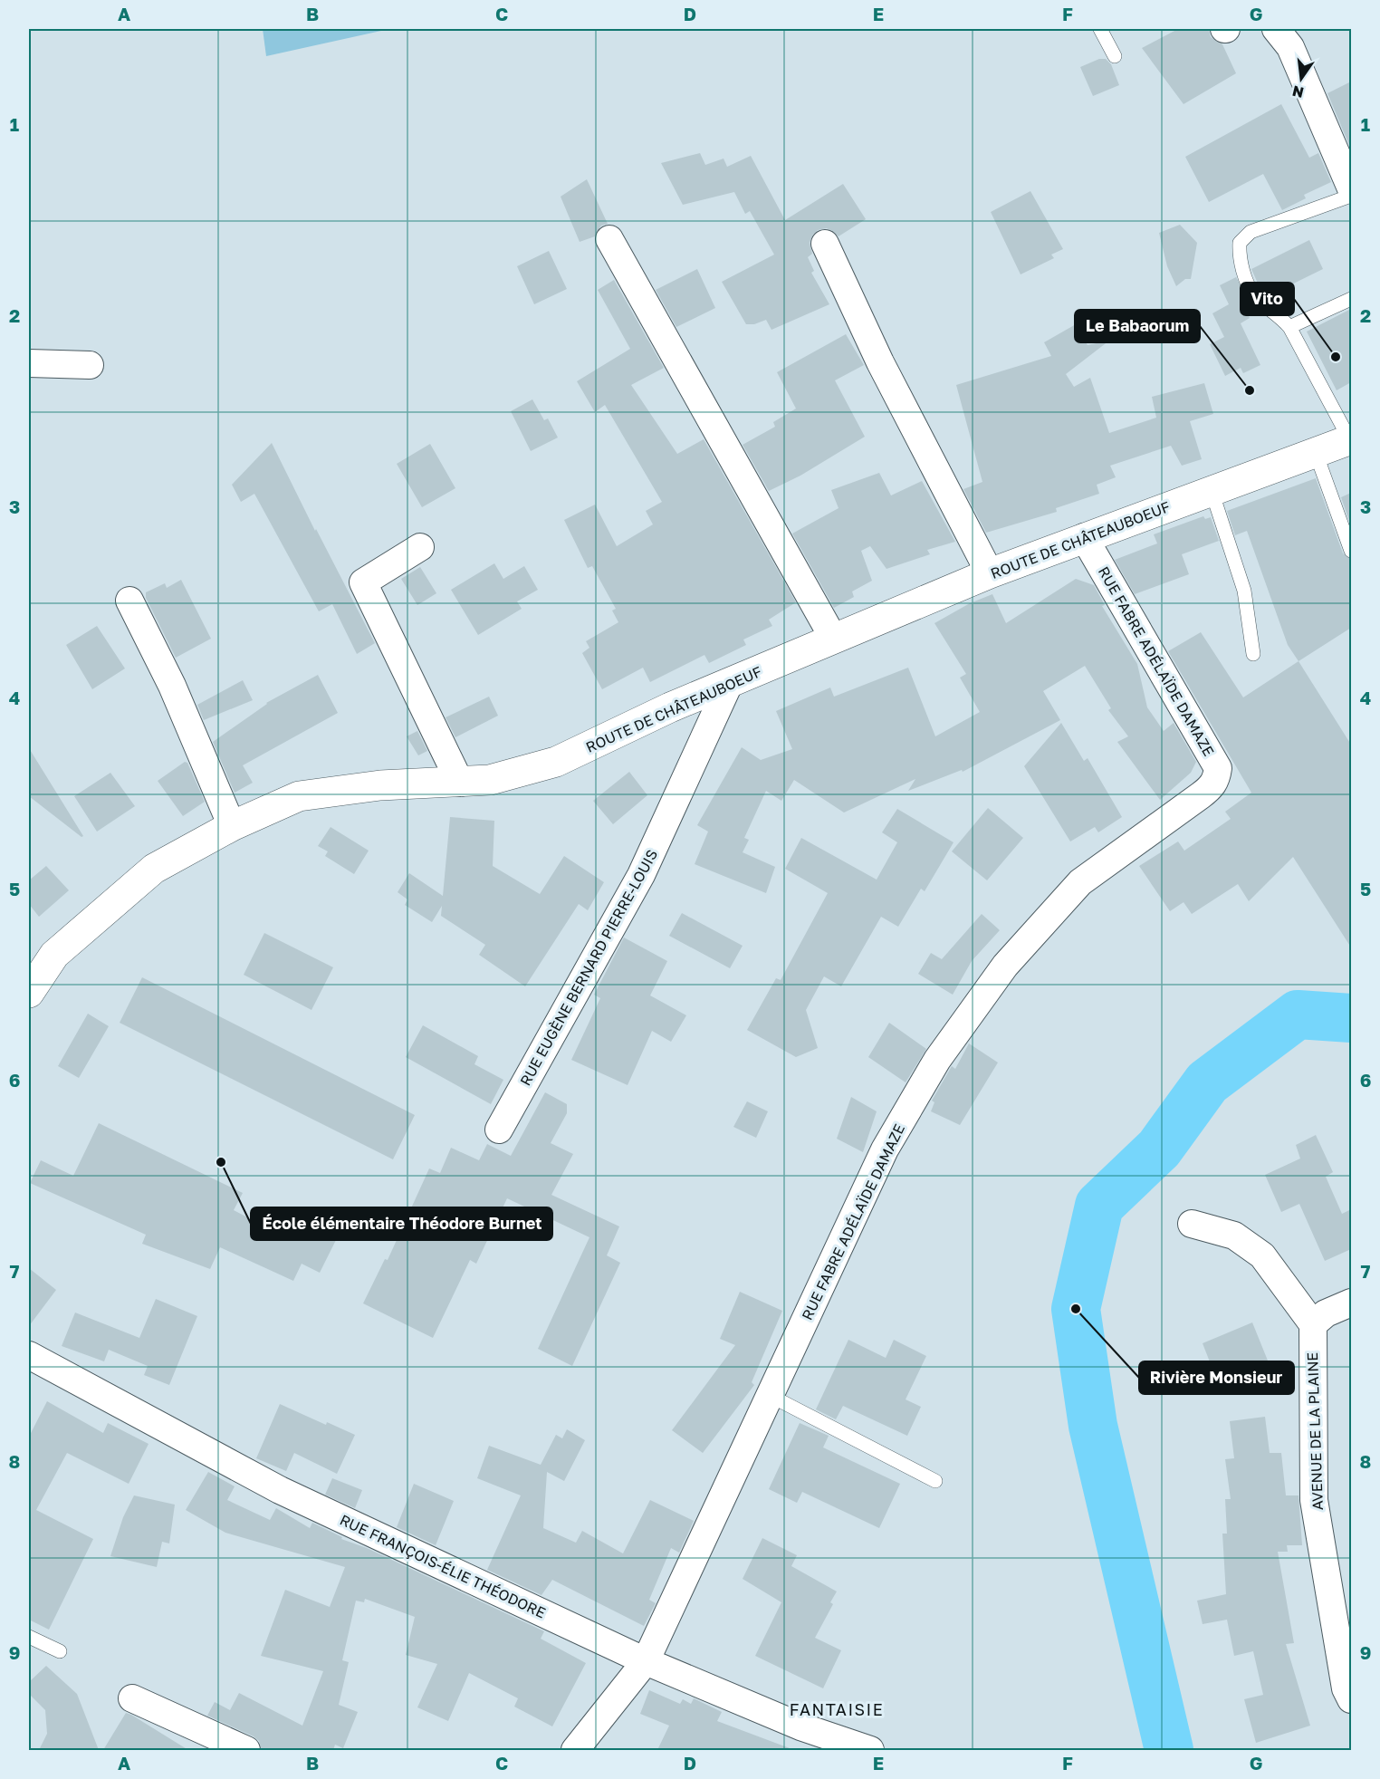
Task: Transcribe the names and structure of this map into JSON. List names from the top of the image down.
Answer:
{
  "streets": {
    "main road": ["ROUTE DE CHÂTEAUBOEUF"],
    "street": [
      "RUE FABRE ADÉLAÏDE DAMAZE",
      "RUE EUGÈNE BERNARD PIERRE-LOUIS",
      "AVENUE DE LA PLAINE",
      "RUE FRANÇOIS-ÉLIE THÉODORE"
    ]
  },
  "crossings": [
    ["ROUTE DE CHÂTEAUBOEUF", "RUE FABRE ADÉLAÏDE DAMAZE"],
    ["ROUTE DE CHÂTEAUBOEUF", "RUE EUGÈNE BERNARD PIERRE-LOUIS"],
    ["RUE FABRE ADÉLAÏDE DAMAZE", "RUE FRANÇOIS-ÉLIE THÉODORE"]
  ],
  "districts": ["FANTAISIE"],
  "places": [
    "Vito",
    "Le Babaorum",
    "École élémentaire Théodore Burnet",
    "Rivière Monsieur"
  ],
  "north": "bottom",
  "grid": {
    "columns": [
      "A",
      "B",
      "C",
      "D",
      "E",
      "F",
      "G"
    ],
    "rows": [
      "1",
      "2",
      "3",
      "4",
      "5",
      "6",
      "7",
      "8",
      "9"
    ]
  }
}
